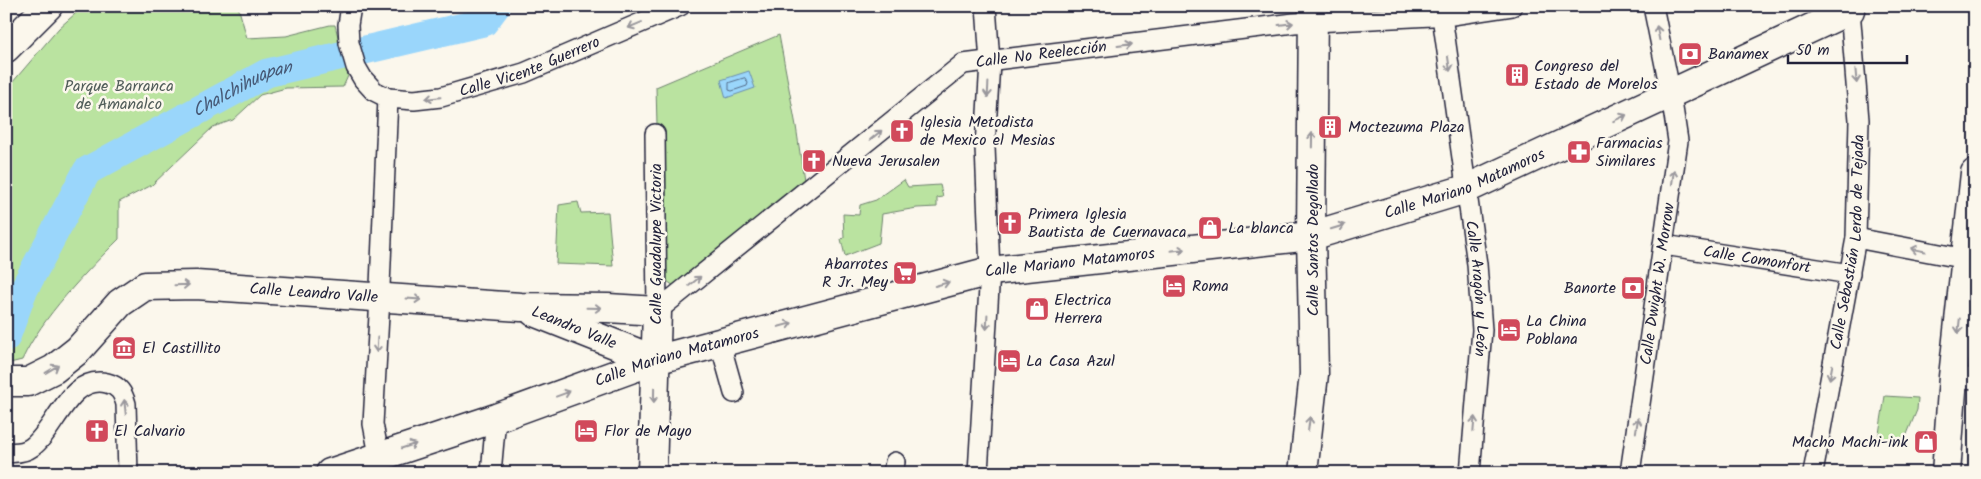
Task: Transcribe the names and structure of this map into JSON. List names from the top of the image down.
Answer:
{
  "streets": {
    "street": [
      "Calle No Reelección",
      "Calle Vicente Guerrero",
      "Calle Mariano Matamoros",
      "Calle Santos Degollado",
      "Calle Sebastián Lerdo de Tejada",
      "Calle Guadalupe Victoria",
      "Calle Comonfort",
      "Calle Dwight W. Morrow",
      "Calle Aragón y León",
      "Calle Leandro Valle",
      "Leandro Valle"
    ]
  },
  "crossings": [
    ["Calle No Reelección", "Calle Santos Degollado"],
    ["Calle No Reelección", "Calle Guadalupe Victoria"],
    ["Calle No Reelección", "Calle Aragón y León"],
    ["Calle No Reelección", "Calle Leandro Valle"],
    ["Calle Mariano Matamoros", "Calle Santos Degollado"],
    ["Calle Mariano Matamoros", "Calle Sebastián Lerdo de Tejada"],
    ["Calle Mariano Matamoros", "Calle Guadalupe Victoria"],
    ["Calle Mariano Matamoros", "Calle Dwight W. Morrow"],
    ["Calle Mariano Matamoros", "Calle Aragón y León"],
    ["Calle Mariano Matamoros", "Leandro Valle"],
    ["Calle Sebastián Lerdo de Tejada", "Calle Comonfort"],
    ["Calle Guadalupe Victoria", "Calle Leandro Valle"],
    ["Calle Guadalupe Victoria", "Leandro Valle"],
    ["Calle Comonfort", "Calle Dwight W. Morrow"],
    ["Calle Leandro Valle", "Leandro Valle"]
  ],
  "one_way": [
    "Calle No Reelección",
    "Calle Vicente Guerrero",
    "Calle Mariano Matamoros",
    "Calle Santos Degollado",
    "Calle Dwight W. Morrow",
    "Calle Leandro Valle"
  ],
  "water": ["Chalchihuapan"],
  "parks": ["Parque Barranca de Amanalco"],
  "places": {
    "bank": ["Banamex", "Banorte"],
    "building": ["Congreso del Estado de Morelos", "Moctezuma Plaza"],
    "church": [
      "Iglesia Metodista de Mexico el Mesias",
      "Nueva Jerusalen",
      "Primera Iglesia Bautista de Cuernavaca",
      "El Calvario"
    ],
    "pharmacy": ["Farmacias Similares"],
    "shop": ["La blanca", "Electrica Herrera", "Macho Machi-ink"],
    "supermarket": ["Abarrotes R Jr. Mey"],
    "hotel": [
      "Roma",
      "La China Poblana",
      "La Casa Azul",
      "Flor de Mayo"
    ],
    "museum": ["El Castillito"]
  },
  "scale_bar": "50 m"
}
